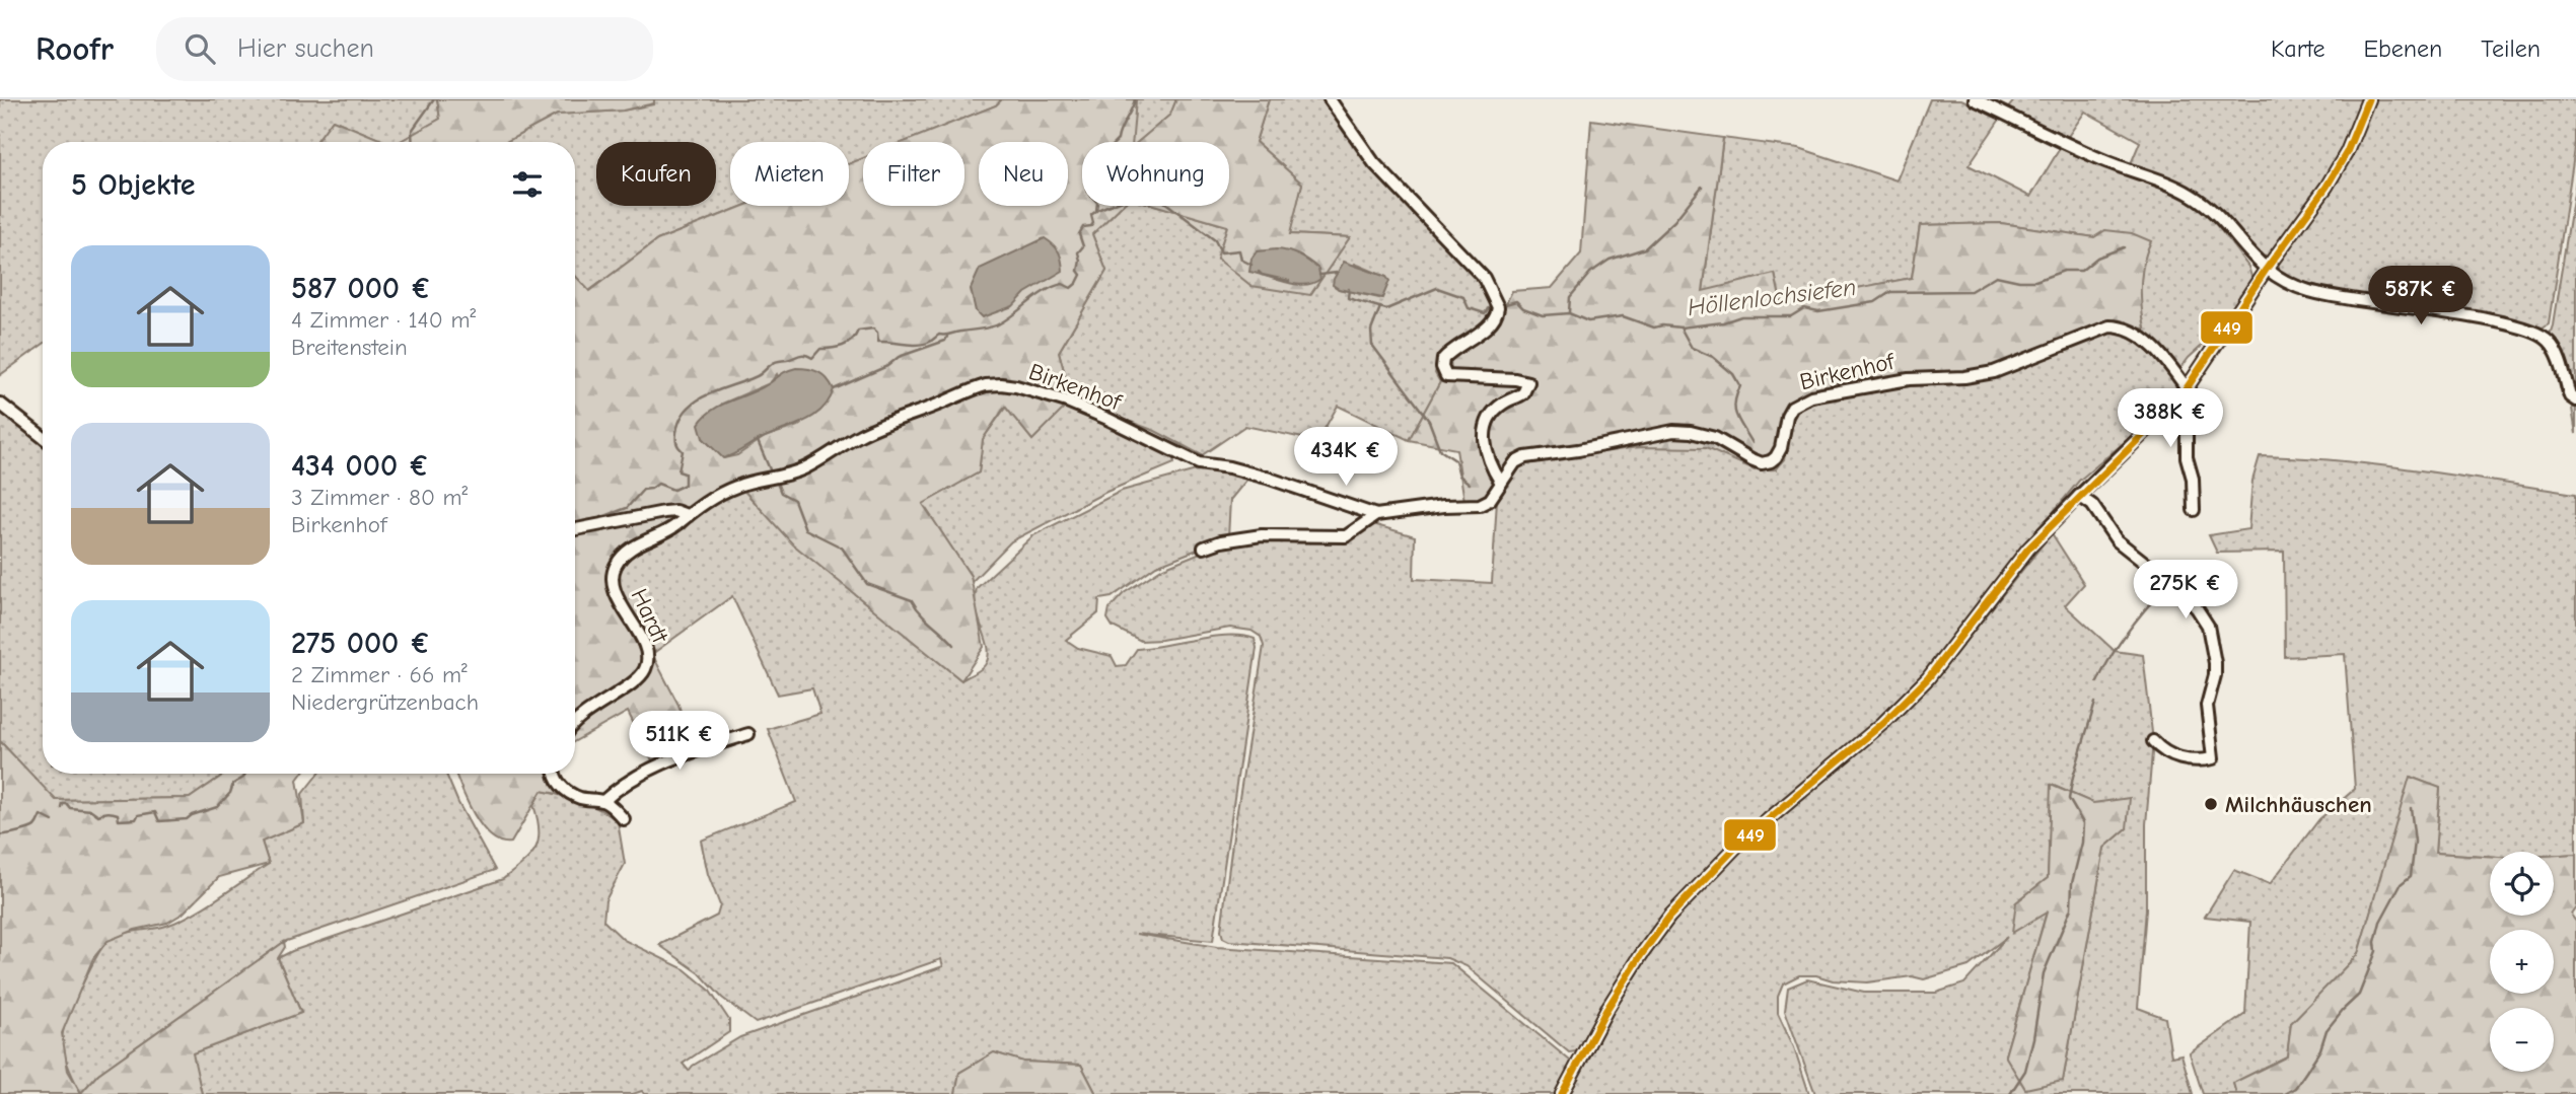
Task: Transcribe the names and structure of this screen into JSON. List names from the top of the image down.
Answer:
{
  "streets": {
    "street": ["Birkenhof", "Hardt"]
  },
  "crossings": [
    ["Birkenhof", "Hardt"]
  ],
  "water": ["Höllenlochsiefen"],
  "places": ["Milchhäuschen"],
  "lines": ["transit line 449"],
  "page": {
    "header": "Roofr",
    "search": "Hier suchen",
    "nav": ["Karte", "Ebenen", "Teilen"],
    "chip": [
      "Kaufen",
      "Mieten",
      "Filter",
      "Neu",
      "Wohnung"
    ],
    "heading": "5 Objekte",
    "list": [
      {
        "name": "587 000 €",
        "note": "4 Zimmer · 140 m² · Breitenstein"
      },
      {
        "name": "434 000 €",
        "note": "3 Zimmer · 80 m² · Birkenhof"
      },
      {
        "name": "275 000 €",
        "note": "2 Zimmer · 66 m² · Niedergrützenbach"
      }
    ],
    "price": [
      "587K €",
      "388K €",
      "434K €",
      "275K €",
      "511K €"
    ],
    "map_buttons": ["+", "−"]
  }
}
